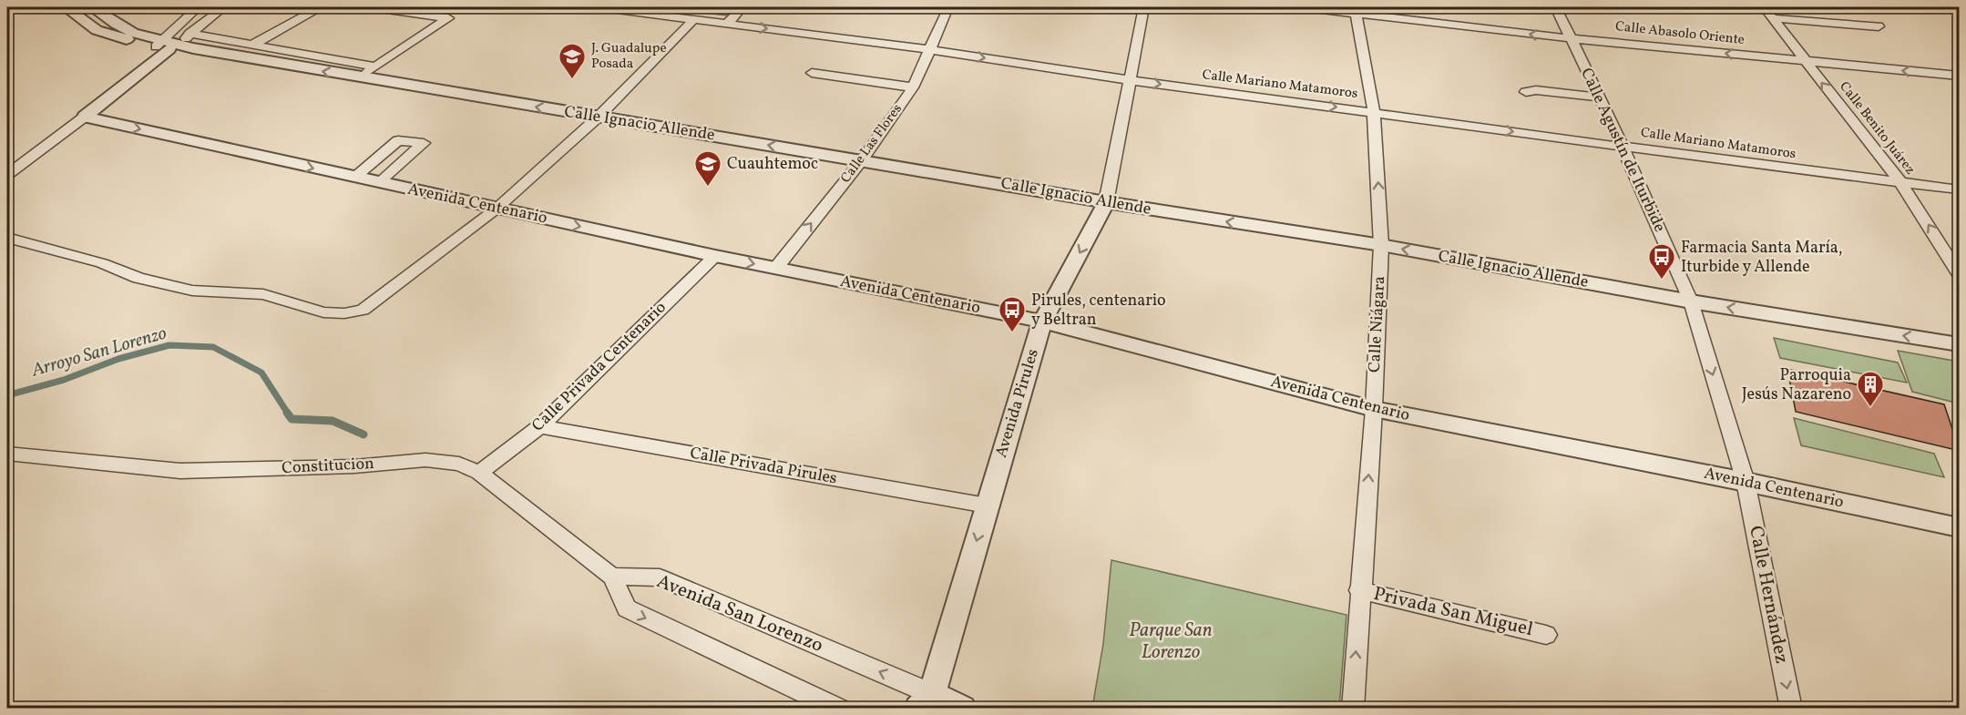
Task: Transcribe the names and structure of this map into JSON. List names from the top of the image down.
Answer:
{
  "streets": {
    "street": [
      "Calle Abasolo Oriente",
      "Calle Mariano Matamoros",
      "Calle Ignacio Allende",
      "Calle Benito Juárez",
      "Calle Las Flores",
      "Calle Agustín de Iturbide",
      "Avenida Centenario",
      "Calle Niágara",
      "Calle Privada Centenario",
      "Avenida Pirules",
      "Constitucion",
      "Calle Privada Pirules",
      "Calle Hernández",
      "Privada San Miguel",
      "Avenida San Lorenzo"
    ]
  },
  "crossings": [
    ["Calle Abasolo Oriente", "Calle Benito Juárez"],
    ["Calle Abasolo Oriente", "Calle Agustín de Iturbide"],
    ["Calle Abasolo Oriente", "Calle Niágara"],
    ["Calle Mariano Matamoros", "Calle Benito Juárez"],
    ["Calle Mariano Matamoros", "Calle Las Flores"],
    ["Calle Mariano Matamoros", "Calle Agustín de Iturbide"],
    ["Calle Mariano Matamoros", "Calle Niágara"],
    ["Calle Mariano Matamoros", "Avenida Pirules"],
    ["Calle Ignacio Allende", "Calle Las Flores"],
    ["Calle Ignacio Allende", "Calle Agustín de Iturbide"],
    ["Calle Ignacio Allende", "Calle Niágara"],
    ["Calle Ignacio Allende", "Avenida Pirules"],
    ["Calle Las Flores", "Avenida Centenario"],
    ["Calle Agustín de Iturbide", "Avenida Centenario"],
    ["Calle Agustín de Iturbide", "Calle Hernández"],
    ["Avenida Centenario", "Calle Niágara"],
    ["Avenida Centenario", "Calle Privada Centenario"],
    ["Avenida Centenario", "Avenida Pirules"],
    ["Avenida Centenario", "Calle Hernández"],
    ["Calle Niágara", "Privada San Miguel"],
    ["Calle Privada Centenario", "Constitucion"],
    ["Calle Privada Centenario", "Calle Privada Pirules"],
    ["Avenida Pirules", "Calle Privada Pirules"],
    ["Avenida Pirules", "Avenida San Lorenzo"],
    ["Constitucion", "Avenida San Lorenzo"]
  ],
  "one_way": [
    "Calle Abasolo Oriente",
    "Calle Mariano Matamoros",
    "Calle Ignacio Allende",
    "Calle Benito Juárez",
    "Calle Las Flores",
    "Calle Agustín de Iturbide",
    "Calle Niágara",
    "Avenida Pirules",
    "Calle Hernández"
  ],
  "water": ["Arroyo San Lorenzo"],
  "parks": ["Parque San Lorenzo"],
  "places": {
    "school or university": ["J. Guadalupe Posada", "Cuauhtemoc"],
    "bus stop": ["Farmacia Santa María, Iturbide y Allende", "Pirules, centenario y Beltran"],
    "building": ["Parroquia Jesús Nazareno"]
  }
}
